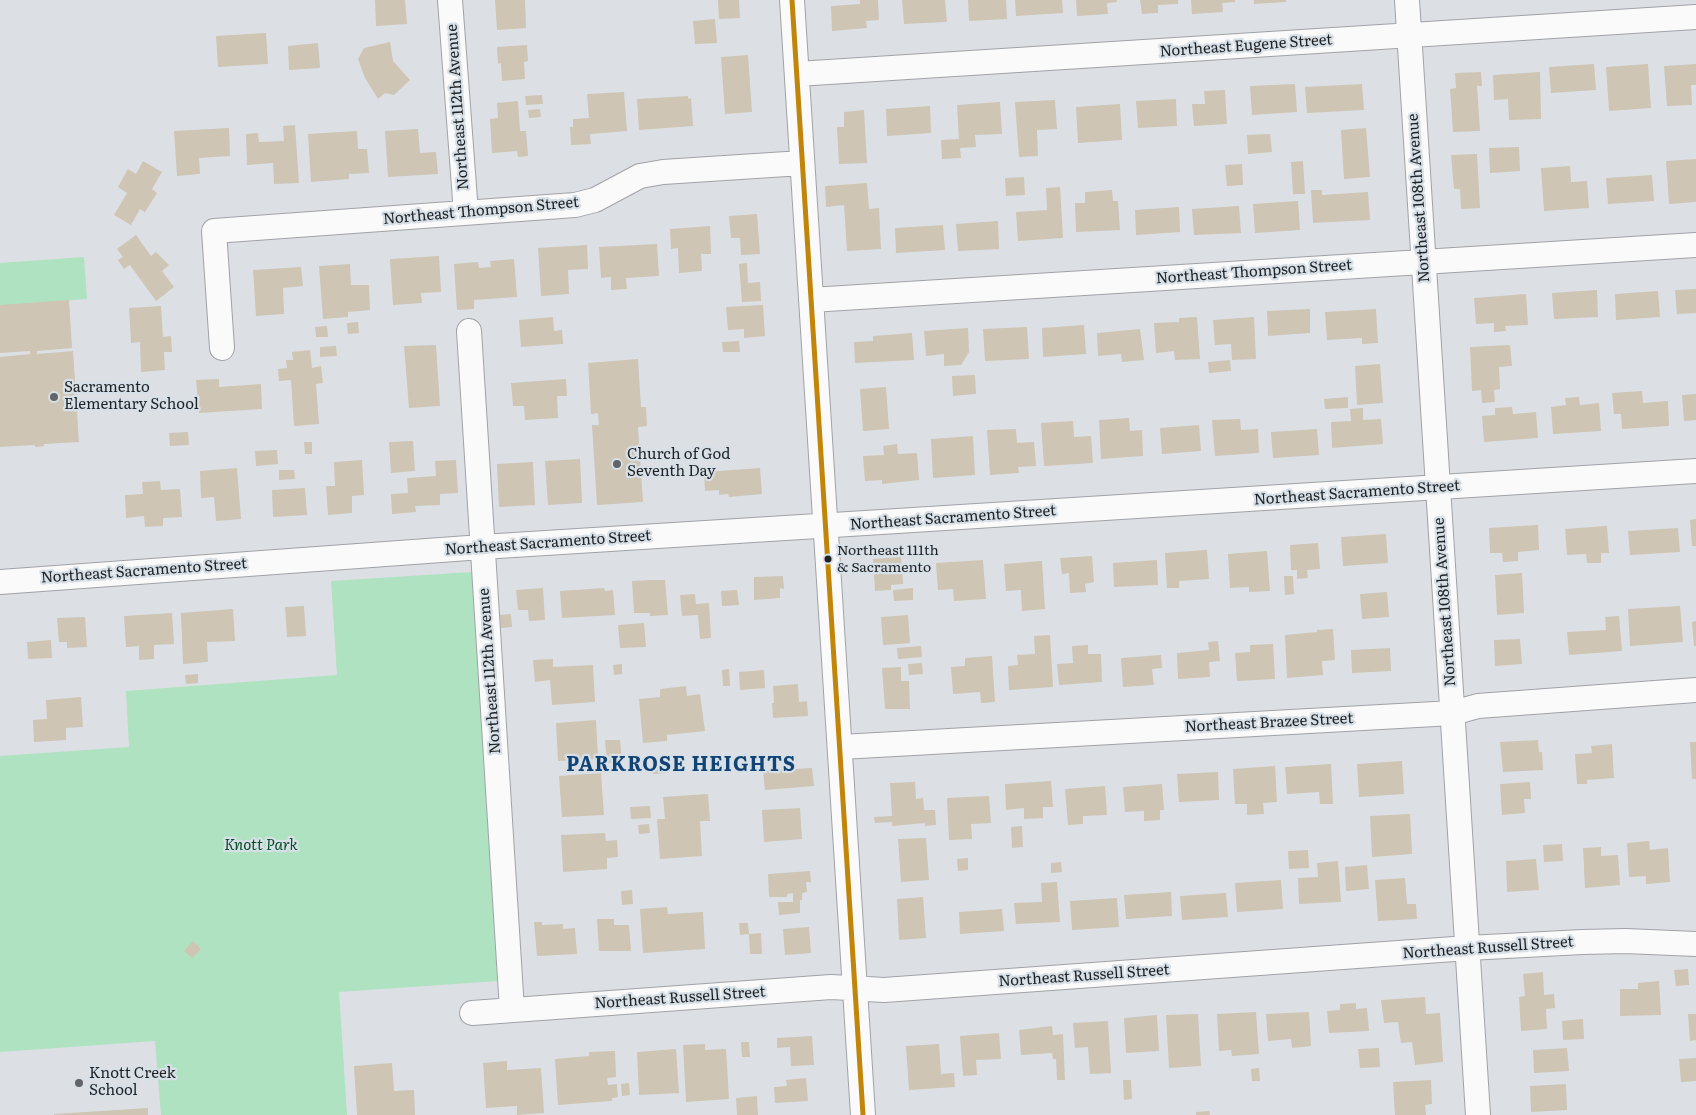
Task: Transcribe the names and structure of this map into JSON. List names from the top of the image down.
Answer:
{
  "streets": {
    "street": [
      "Northeast Eugene Street",
      "Northeast 112th Avenue",
      "Northeast 108th Avenue",
      "Northeast Thompson Street",
      "Northeast Sacramento Street",
      "Northeast Brazee Street",
      "Northeast Russell Street"
    ]
  },
  "crossings": [
    ["Northeast Eugene Street", "Northeast 108th Avenue"],
    ["Northeast 112th Avenue", "Northeast Thompson Street"],
    ["Northeast 112th Avenue", "Northeast Sacramento Street"],
    ["Northeast 112th Avenue", "Northeast Russell Street"],
    ["Northeast 108th Avenue", "Northeast Thompson Street"],
    ["Northeast 108th Avenue", "Northeast Sacramento Street"],
    ["Northeast 108th Avenue", "Northeast Brazee Street"],
    ["Northeast 108th Avenue", "Northeast Russell Street"]
  ],
  "districts": ["PARKROSE HEIGHTS"],
  "parks": ["Knott Park"],
  "places": [
    "Sacramento Elementary School",
    "Church of God Seventh Day",
    "Northeast 111th & Sacramento",
    "Knott Creek School"
  ]
}
